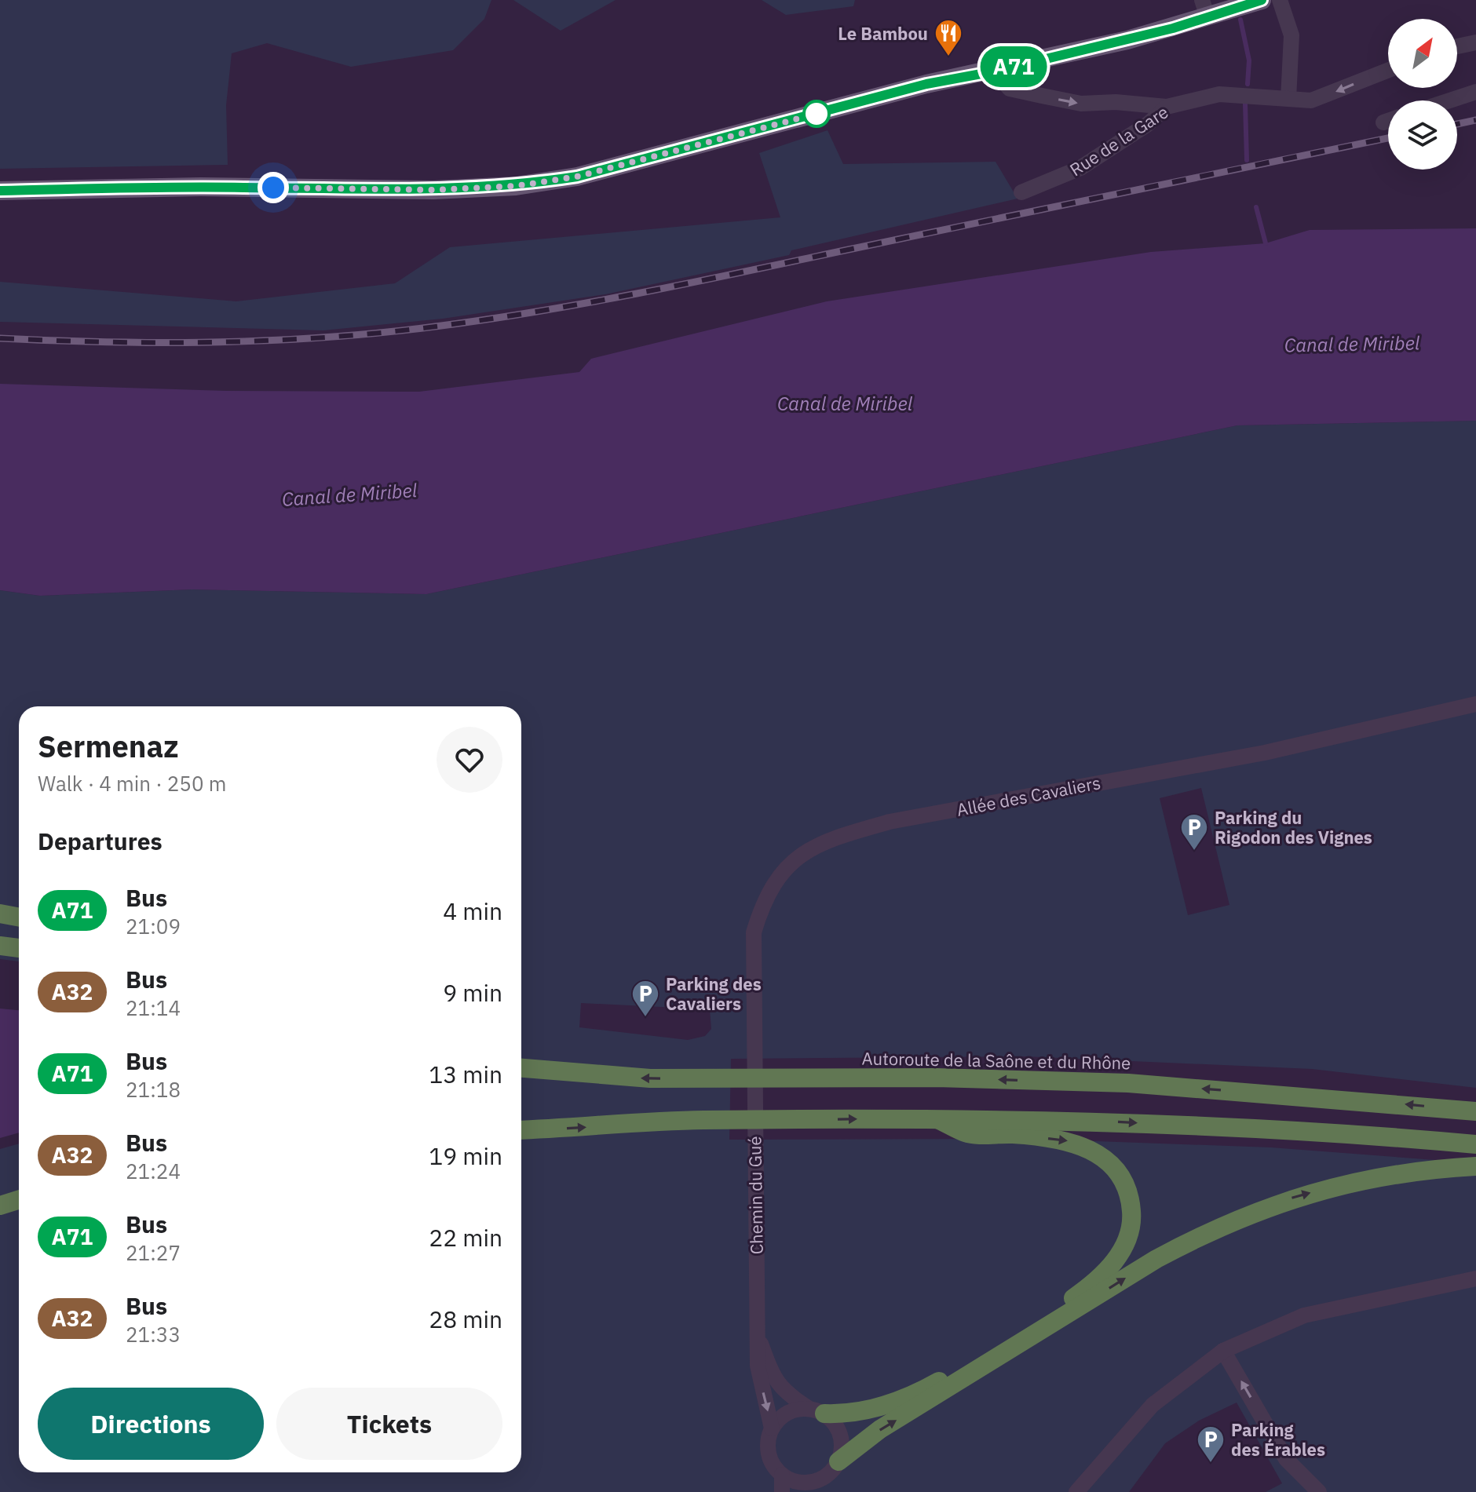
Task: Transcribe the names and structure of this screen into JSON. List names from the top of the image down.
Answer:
{
  "streets": {
    "highway": ["Autoroute de la Saône et du Rhône"],
    "street": ["Rue de la Gare", "Allée des Cavaliers", "Chemin du Gué"]
  },
  "crossings": [
    ["Allée des Cavaliers", "Chemin du Gué"]
  ],
  "water": ["Canal de Miribel"],
  "places": {
    "restaurant": ["Le Bambou"],
    "parking": ["Parking du Rigodon des Vignes", "Parking des Cavaliers", "Parking des Érables"]
  },
  "lines": ["bus line A71"],
  "north": "top right",
  "page": {
    "on_map": "A71",
    "heading": [
      ["Sermenaz", "Walk · 4 min · 250 m"],
      "Departures"
    ],
    "list": [
      {
        "mark": "A71",
        "name": "Bus",
        "note": "21:09",
        "value": "4 min"
      },
      {
        "mark": "A32",
        "name": "Bus",
        "note": "21:14",
        "value": "9 min"
      },
      {
        "mark": "A71",
        "name": "Bus",
        "note": "21:18",
        "value": "13 min"
      },
      {
        "mark": "A32",
        "name": "Bus",
        "note": "21:24",
        "value": "19 min"
      },
      {
        "mark": "A71",
        "name": "Bus",
        "note": "21:27",
        "value": "22 min"
      },
      {
        "mark": "A32",
        "name": "Bus",
        "note": "21:33",
        "value": "28 min"
      }
    ],
    "buttons": ["Directions", "Tickets"]
  }
}
